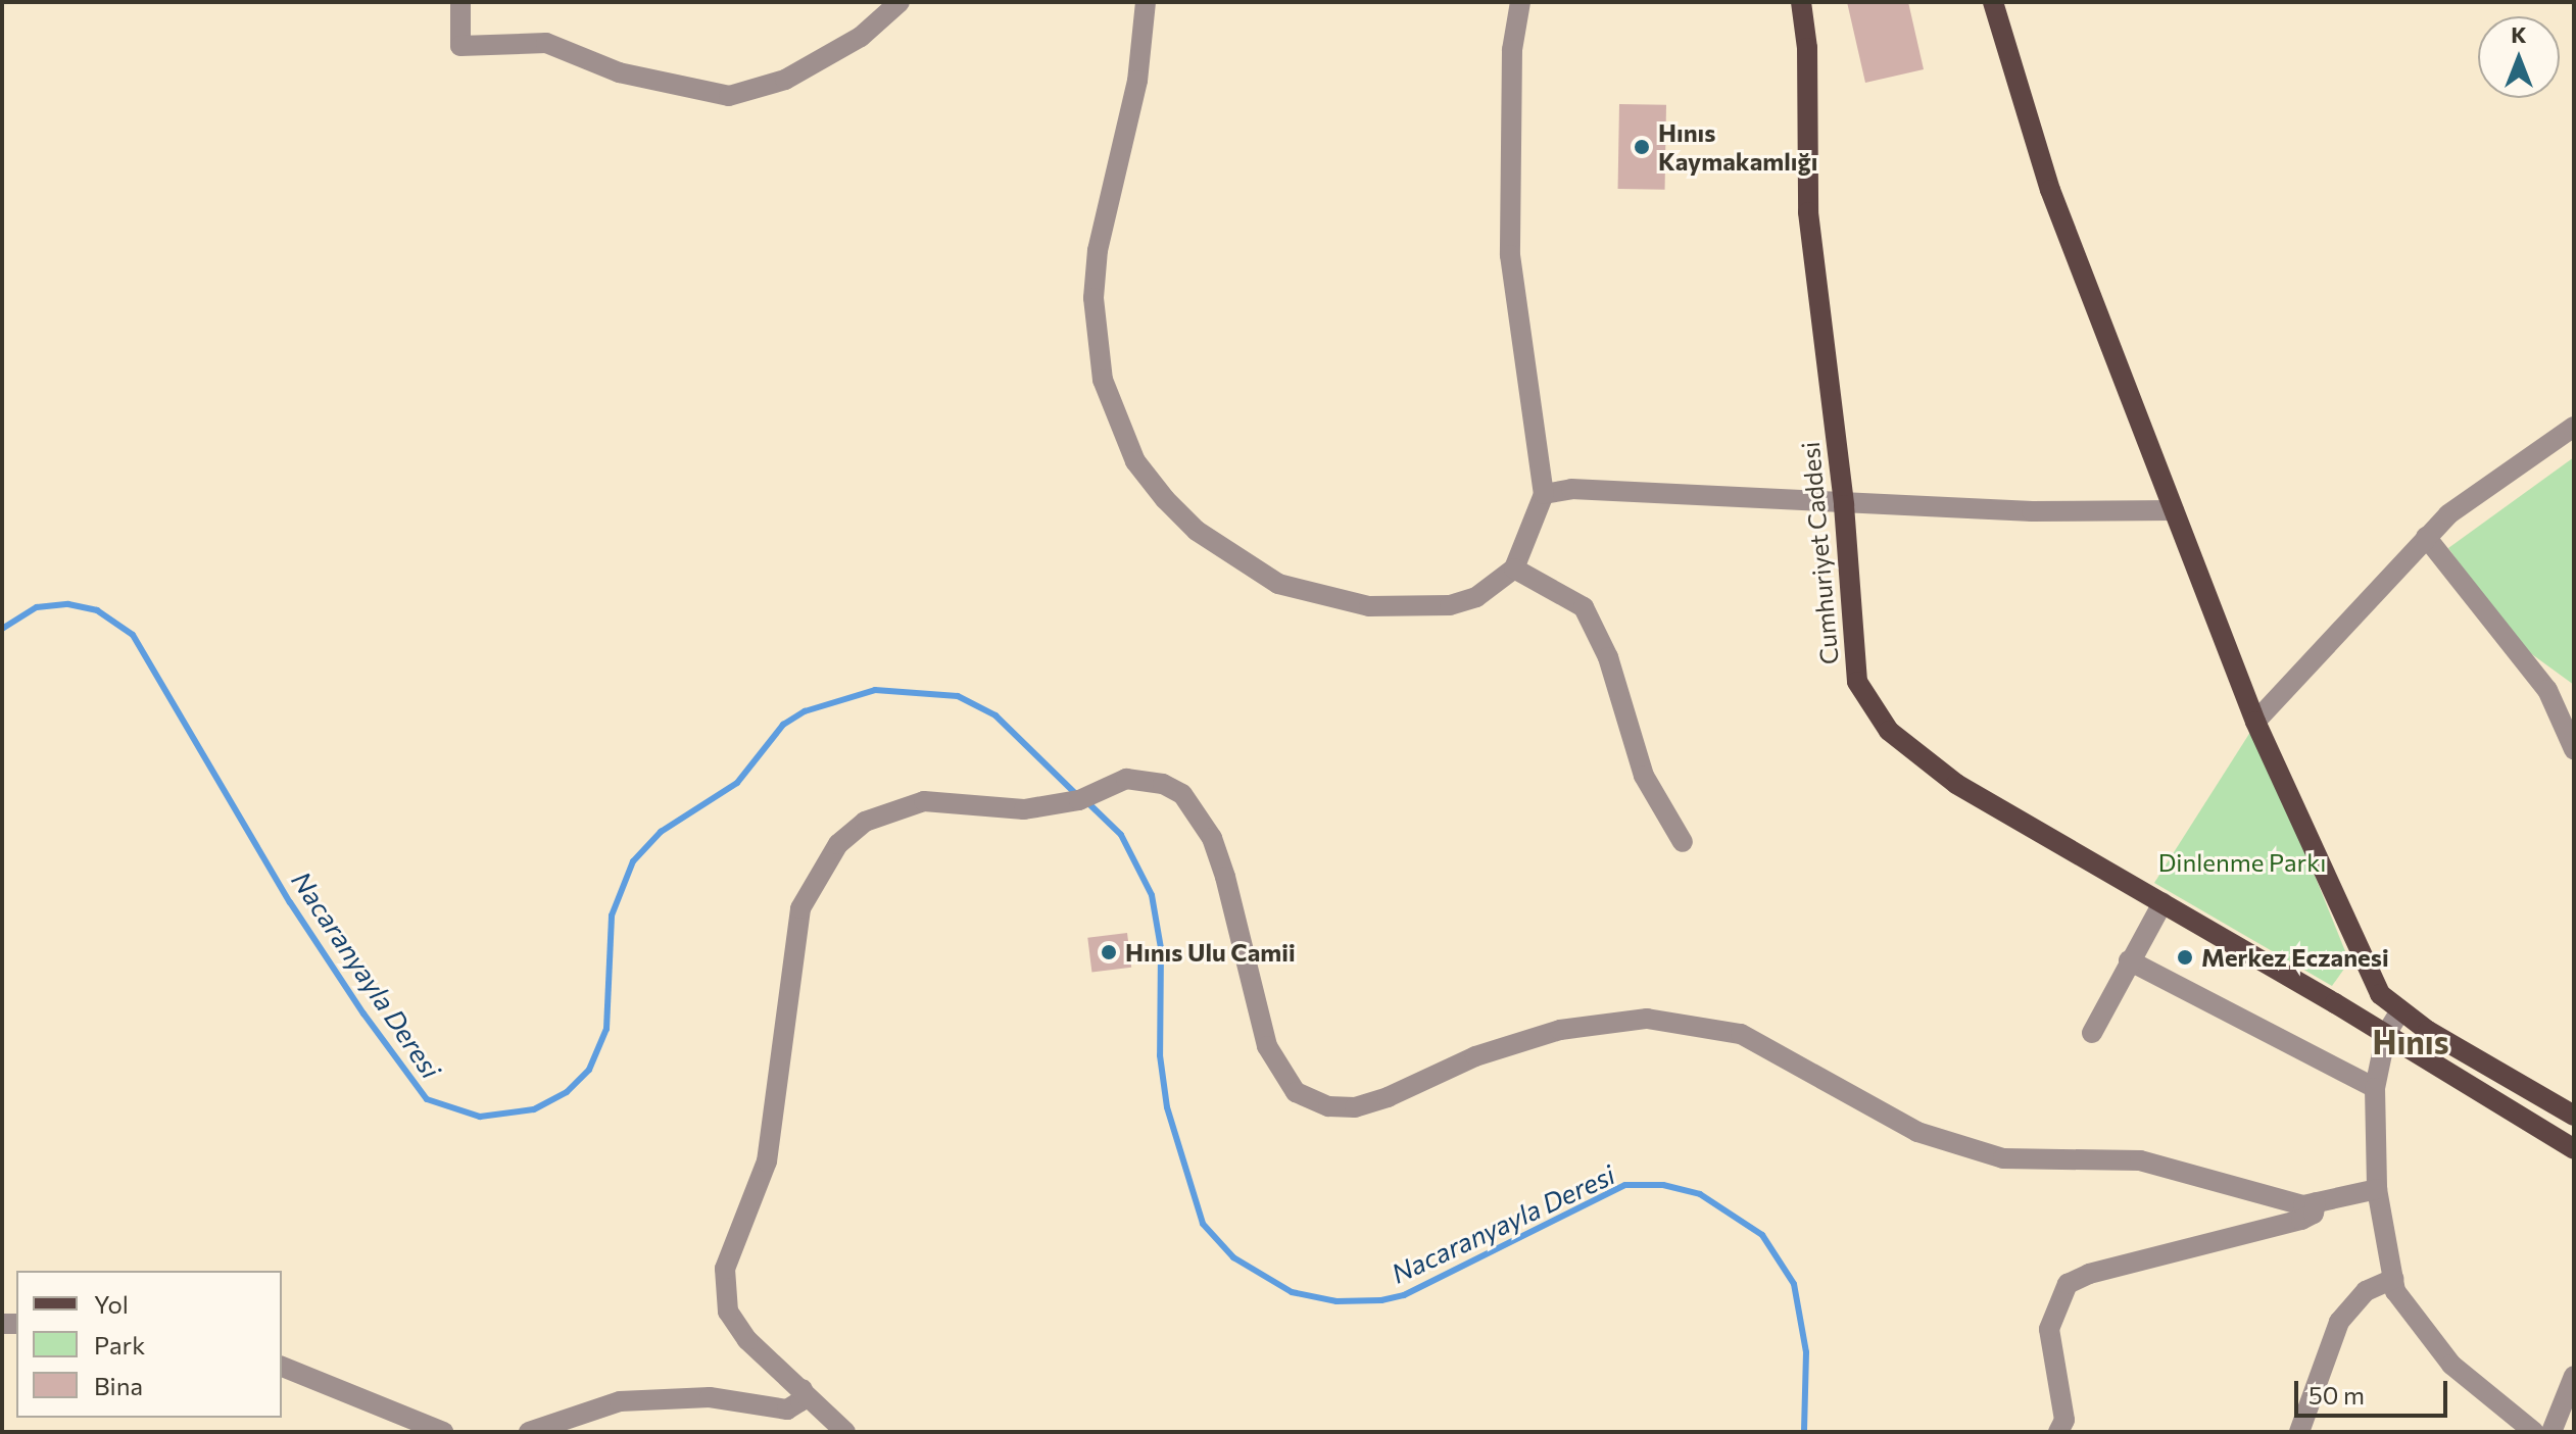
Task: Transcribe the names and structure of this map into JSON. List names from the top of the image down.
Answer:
{
  "streets": {
    "main road": ["Cumhuriyet Caddesi"]
  },
  "districts": ["Hınıs"],
  "water": ["Nacaranyayla Deresi"],
  "parks": ["Dinlenme Parkı"],
  "places": ["Hınıs Kaymakamlığı", "Hınıs Ulu Camii", "Merkez Eczanesi"],
  "legend": ["Yol", "Park", "Bina"],
  "scale_bar": "50 m",
  "north": "top"
}
